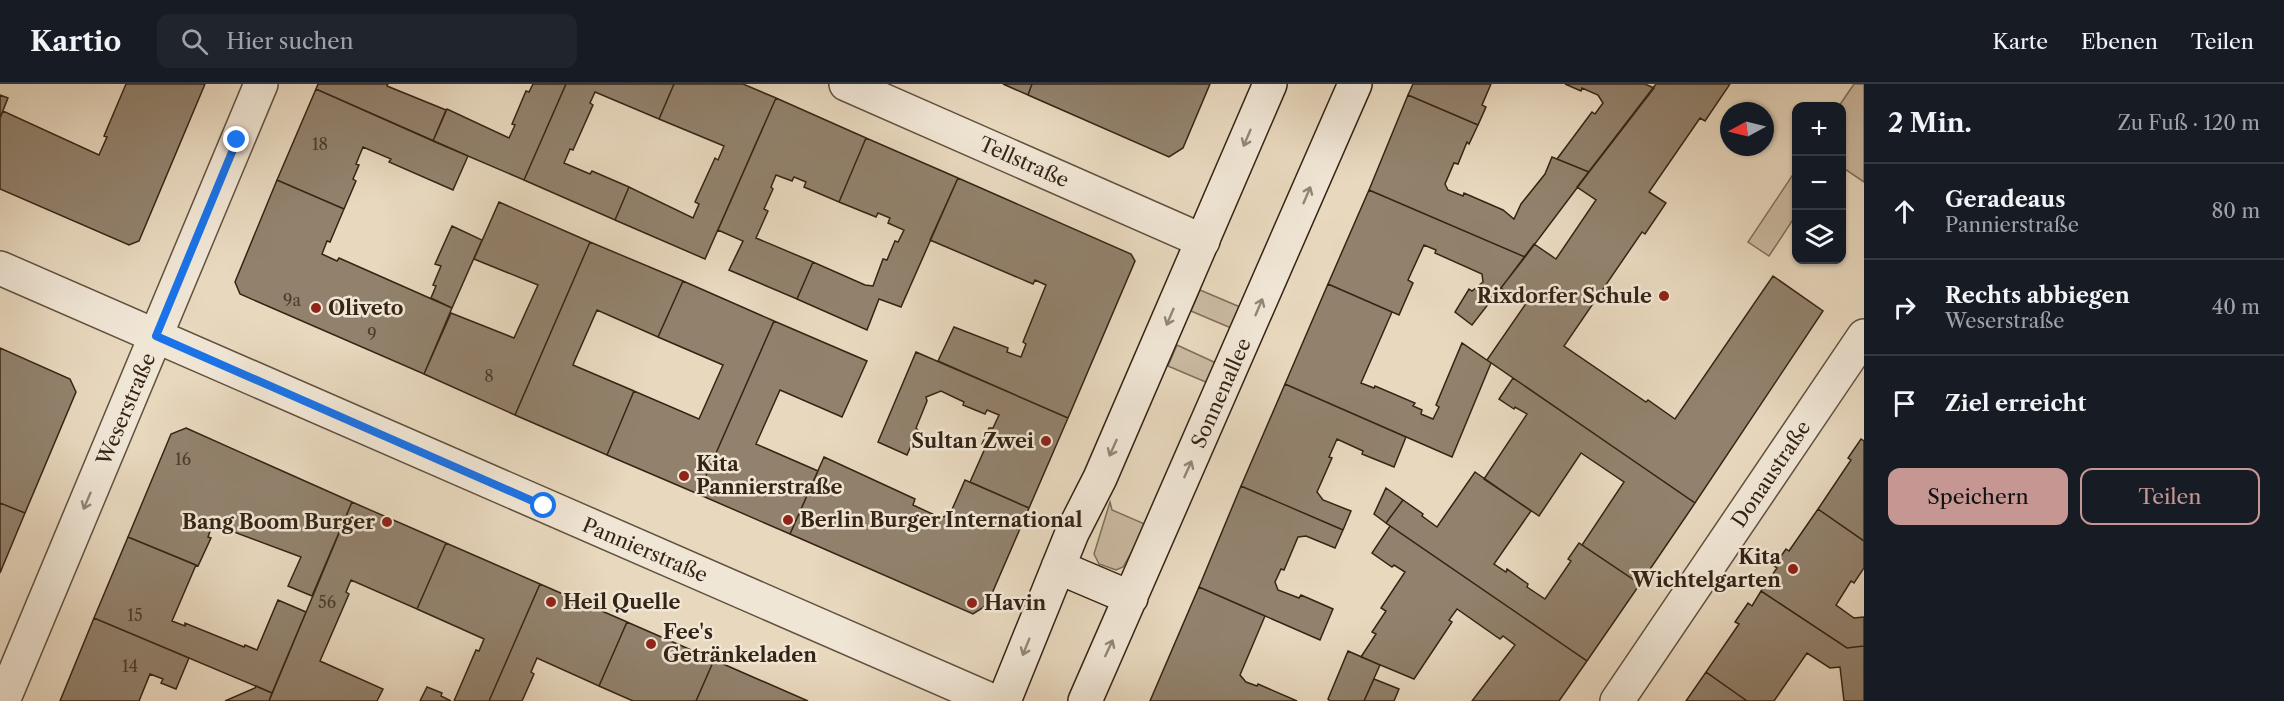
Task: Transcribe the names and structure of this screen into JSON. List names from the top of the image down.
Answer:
{
  "streets": {
    "street": [
      "Tellstraße",
      "Sonnenallee",
      "Weserstraße",
      "Donaustraße",
      "Pannierstraße"
    ]
  },
  "crossings": [
    ["Weserstraße", "Pannierstraße"]
  ],
  "one_way": ["Weserstraße"],
  "places": [
    "Rixdorfer Schule",
    "Oliveto",
    "Sultan Zwei",
    "Kita Pannierstraße",
    "Berlin Burger International",
    "Bang Boom Burger",
    "Kita Wichtelgarten",
    "Heil Quelle",
    "Havin",
    "Fee's Getränkeladen"
  ],
  "house_numbers": [
    "18",
    "9a",
    "9",
    "8",
    "16",
    "56",
    "15",
    "14"
  ],
  "north": "left",
  "page": {
    "header": "Kartio",
    "search": "Hier suchen",
    "nav": ["Karte", "Ebenen", "Teilen"],
    "heading": ["2 Min.", "Zu Fuß · 120 m"],
    "map_buttons": ["+", "−"],
    "list": [
      ["Geradeaus", "Pannierstraße", "80 m"],
      ["Rechts abbiegen", "Weserstraße", "40 m"],
      "Ziel erreicht"
    ],
    "buttons": ["Speichern", "Teilen"]
  }
}
